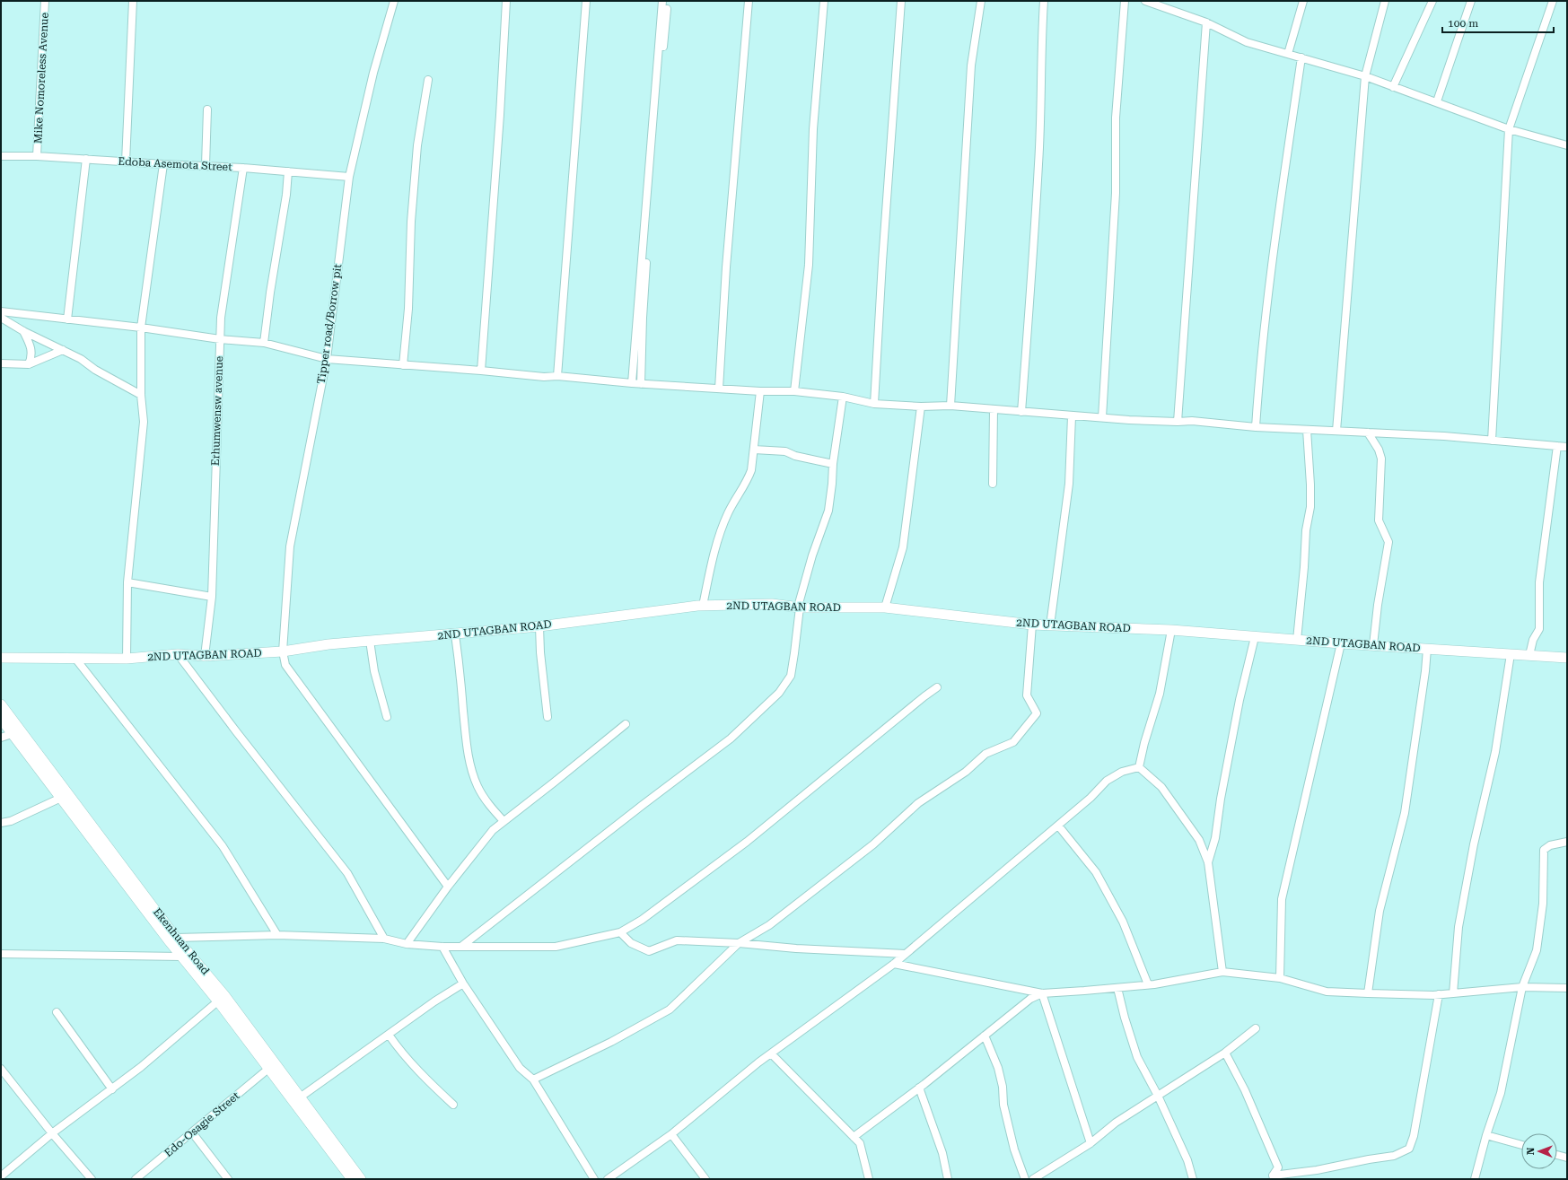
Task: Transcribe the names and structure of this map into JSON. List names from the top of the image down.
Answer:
{
  "streets": {
    "street": [
      "Mike Nomoreless Avenue",
      "Edoba Asemota Street",
      "Tipper road/Borrow pit",
      "Erhumwensw avenue",
      "2ND UTAGBAN ROAD",
      "Ekenhuan Road",
      "Edo-Osagie Street"
    ]
  },
  "crossings": [
    ["Mike Nomoreless Avenue", "Edoba Asemota Street"],
    ["Edoba Asemota Street", "Tipper road/Borrow pit"],
    ["Edoba Asemota Street", "Erhumwensw avenue"],
    ["Tipper road/Borrow pit", "2ND UTAGBAN ROAD"],
    ["Erhumwensw avenue", "2ND UTAGBAN ROAD"],
    ["Ekenhuan Road", "Edo-Osagie Street"]
  ],
  "scale_bar": "100 m",
  "north": "left"
}
